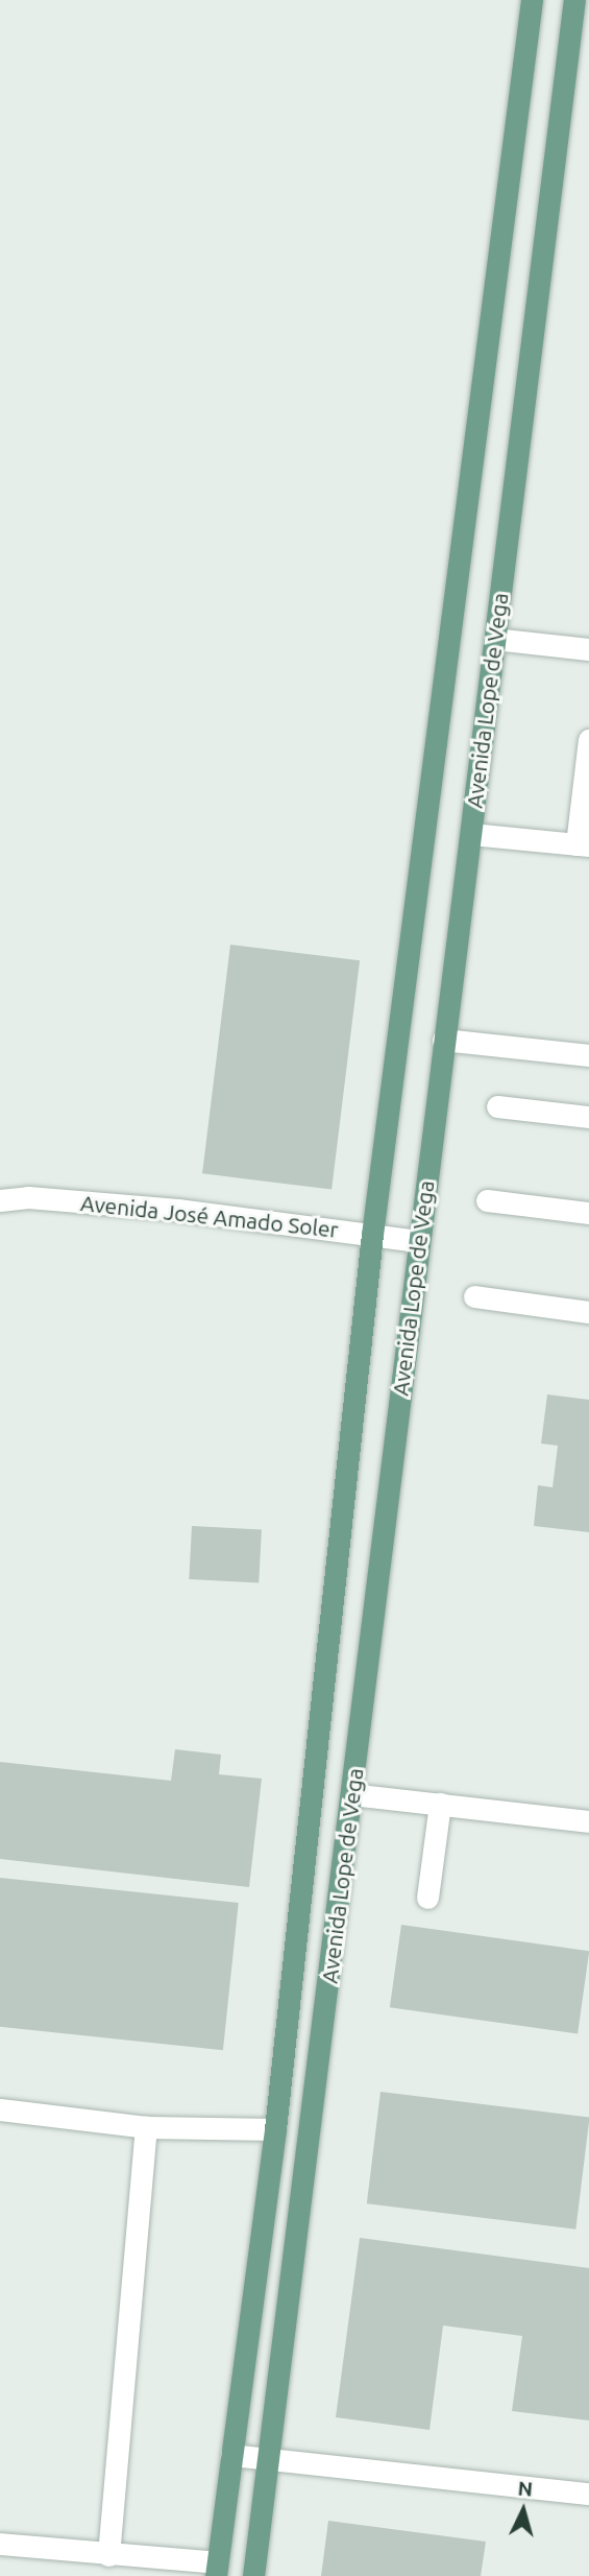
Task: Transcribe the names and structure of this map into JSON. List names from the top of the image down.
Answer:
{
  "streets": {
    "main road": ["Avenida Lope de Vega"],
    "street": ["Avenida José Amado Soler"]
  },
  "crossings": [
    ["Avenida Lope de Vega", "Avenida José Amado Soler"]
  ],
  "north": "top"
}
